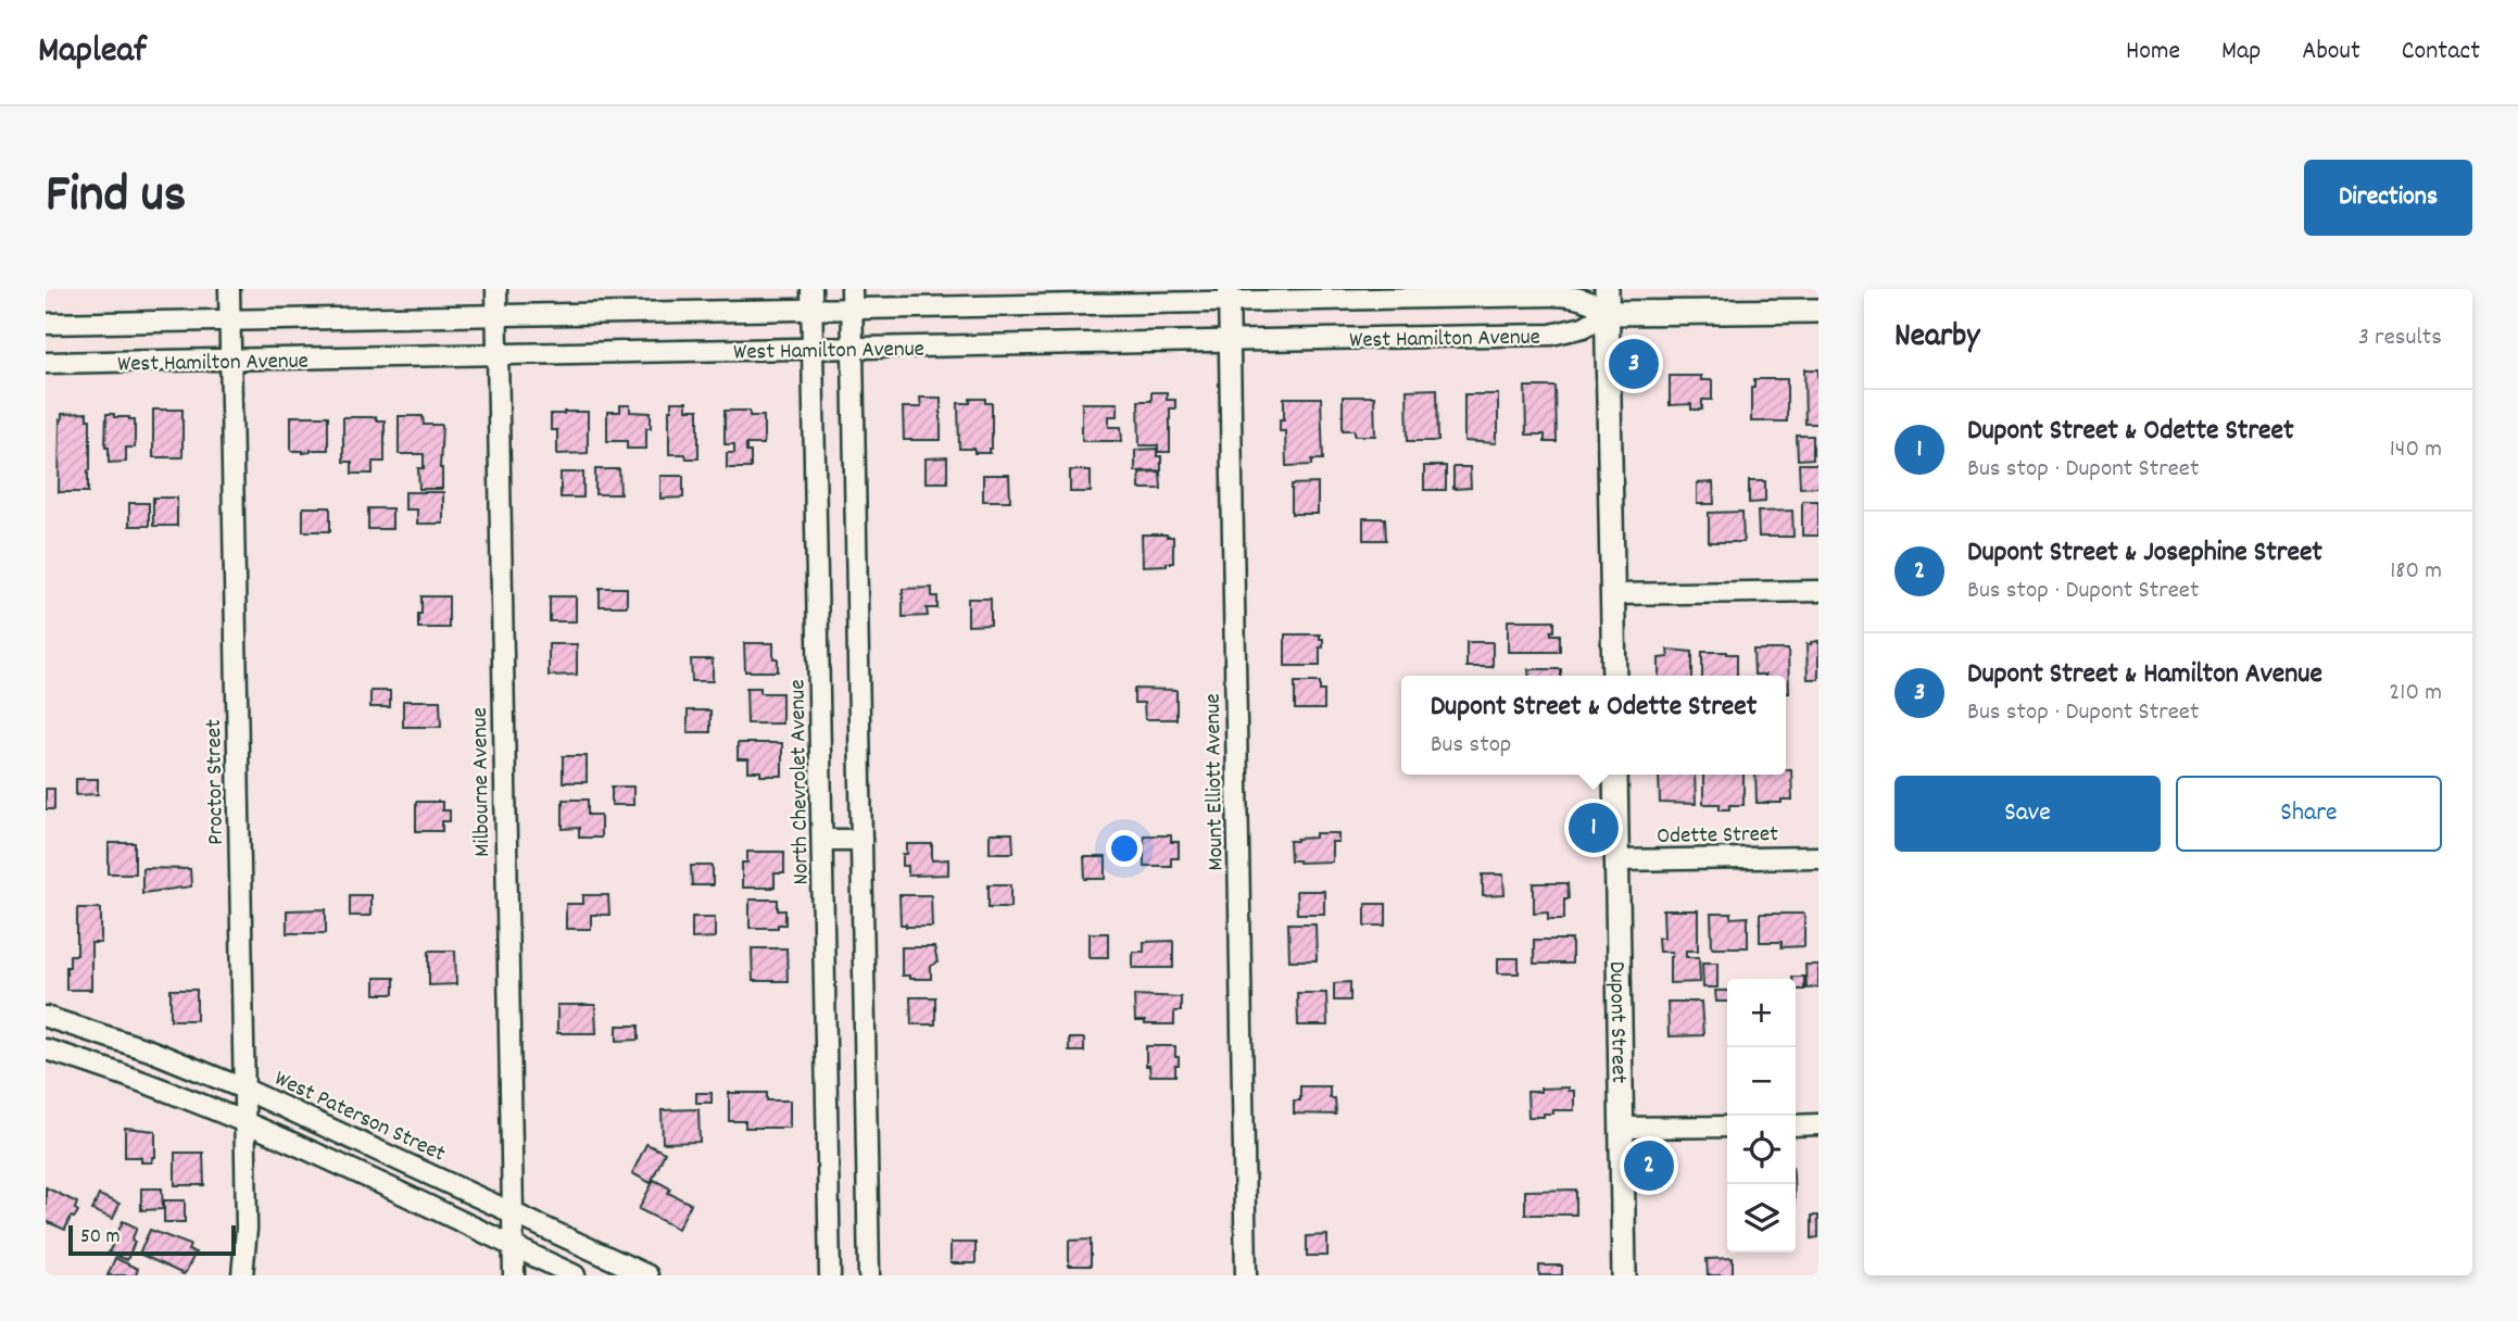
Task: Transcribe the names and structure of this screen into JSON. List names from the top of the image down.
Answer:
{
  "streets": {
    "street": [
      "West Hamilton Avenue",
      "Proctor Street",
      "Milbourne Avenue",
      "North Chevrolet Avenue",
      "Mount Elliott Avenue",
      "Odette Street",
      "Dupont Street",
      "West Paterson Street"
    ]
  },
  "crossings": [
    ["West Hamilton Avenue", "Proctor Street"],
    ["West Hamilton Avenue", "Milbourne Avenue"],
    ["West Hamilton Avenue", "North Chevrolet Avenue"],
    ["West Hamilton Avenue", "Mount Elliott Avenue"],
    ["Proctor Street", "West Paterson Street"],
    ["Milbourne Avenue", "West Paterson Street"],
    ["Odette Street", "Dupont Street"]
  ],
  "scale_bar": "50 m",
  "page": {
    "header": "Mapleaf",
    "nav": [
      "Home",
      "Map",
      "About",
      "Contact"
    ],
    "title": "Find us",
    "buttons": [
      "Directions",
      ["Save", "Share"]
    ],
    "heading": ["Nearby", "3 results"],
    "pins": ["3", "1", "2"],
    "list": [
      {
        "mark": "1",
        "name": "Dupont Street & Odette Street",
        "note": "Bus stop · Dupont Street",
        "value": "140 m"
      },
      {
        "mark": "2",
        "name": "Dupont Street & Josephine Street",
        "note": "Bus stop · Dupont Street",
        "value": "180 m"
      },
      {
        "mark": "3",
        "name": "Dupont Street & Hamilton Avenue",
        "note": "Bus stop · Dupont Street",
        "value": "210 m"
      }
    ],
    "popup": ["Dupont Street & Odette Street", "Bus stop"],
    "map_buttons": ["+", "−"],
    "scale": "50 m"
  }
}
